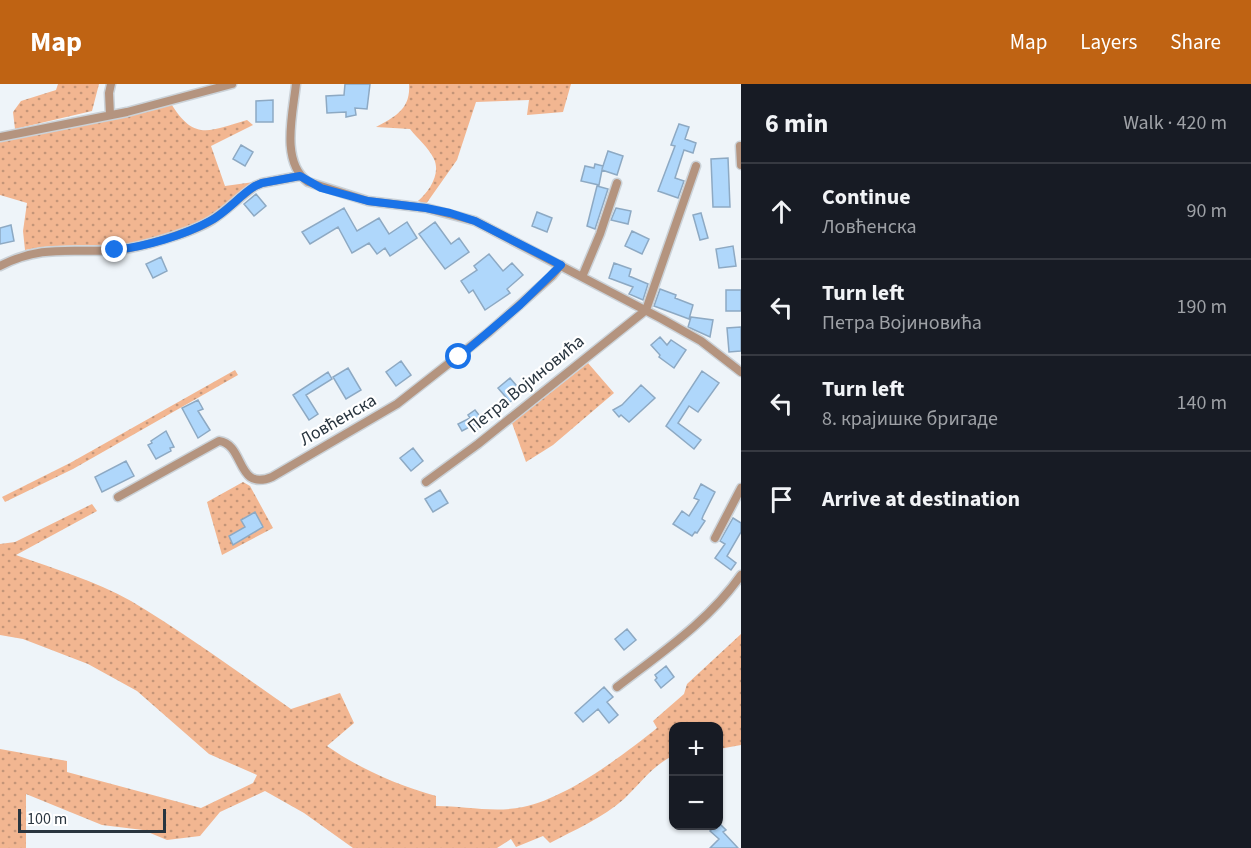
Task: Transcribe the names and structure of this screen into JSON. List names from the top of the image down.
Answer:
{
  "streets": {
    "street": ["Петра Војиновића", "Ловћенска"]
  },
  "scale_bar": "100 m",
  "page": {
    "header": "Map",
    "nav": ["Map", "Layers", "Share"],
    "heading": ["6 min", "Walk · 420 m"],
    "list": [
      ["Continue", "Ловћенска", "90 m"],
      ["Turn left", "Петра Војиновића", "190 m"],
      ["Turn left", "8. крајишке бригаде", "140 m"],
      "Arrive at destination"
    ],
    "map_buttons": ["+", "−"],
    "scale": "100 m"
  }
}
